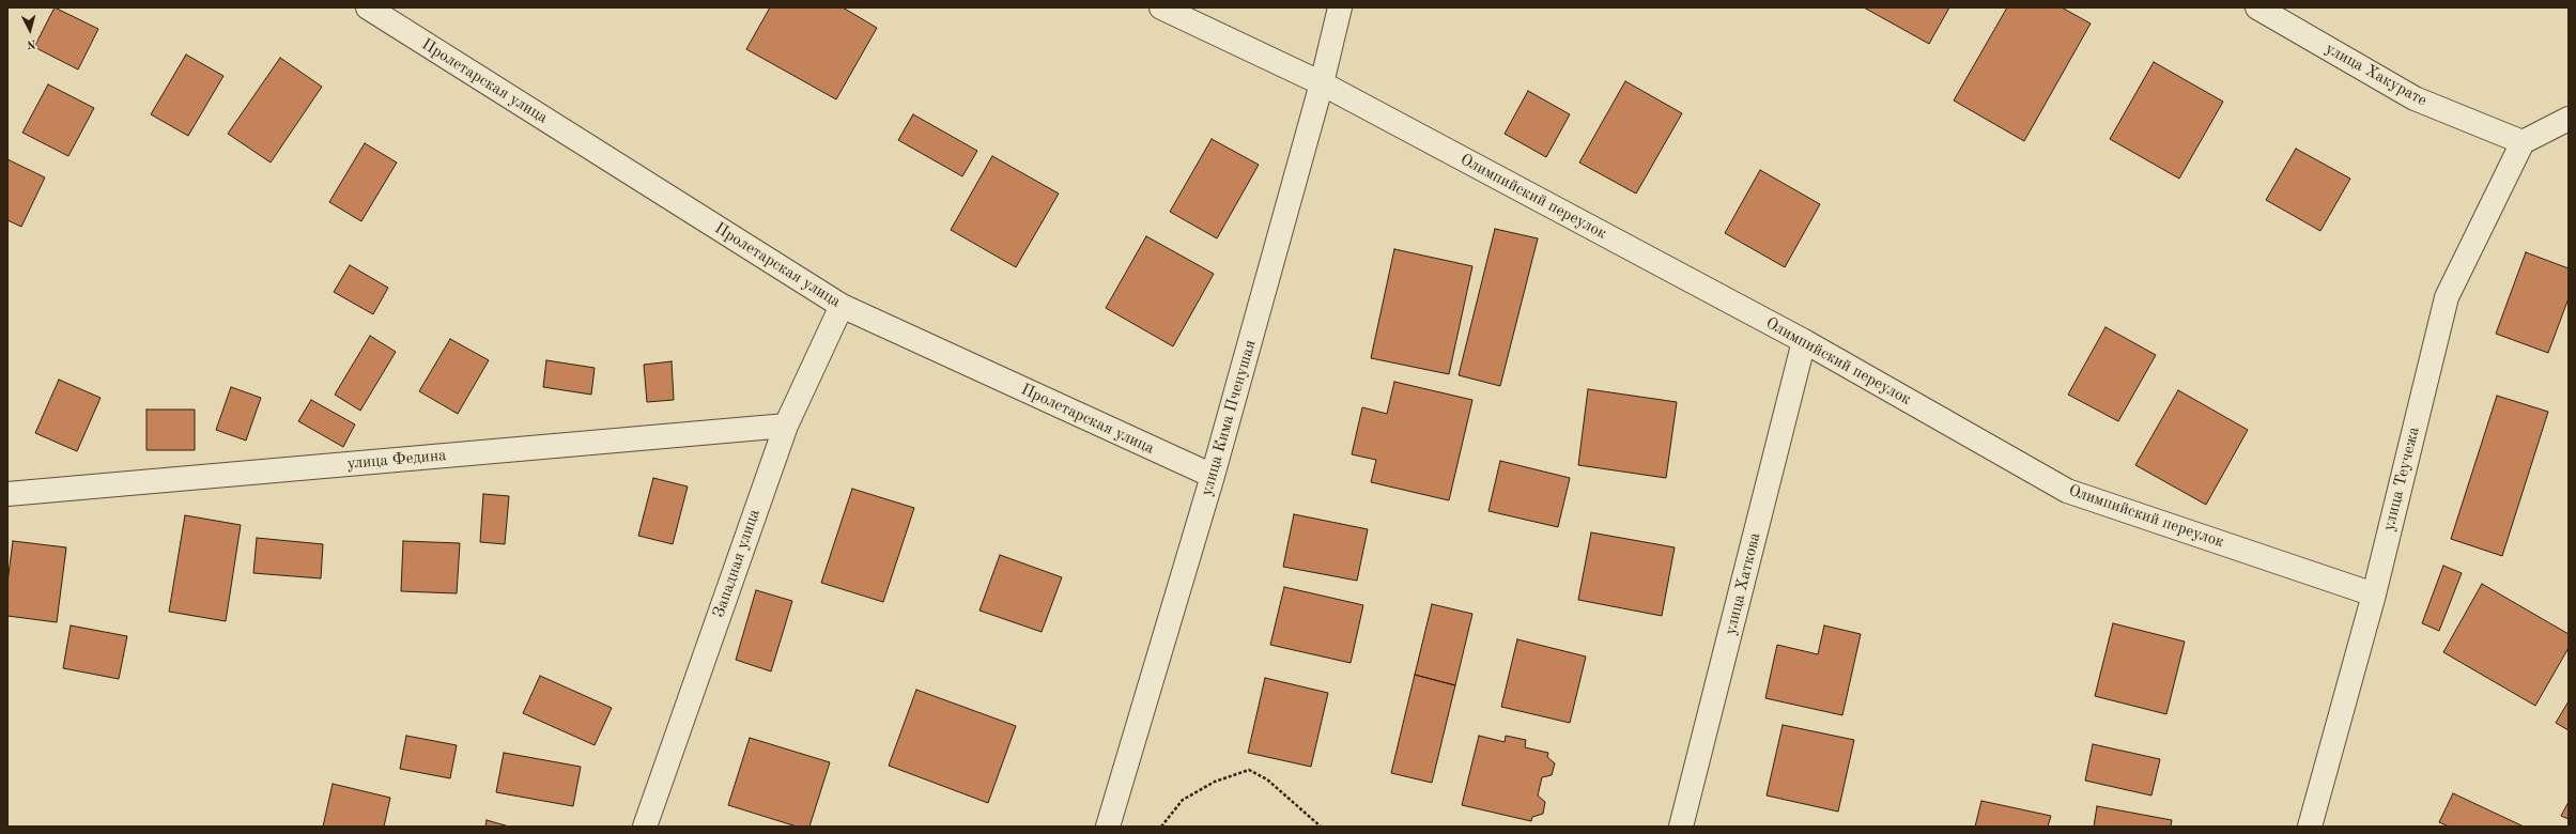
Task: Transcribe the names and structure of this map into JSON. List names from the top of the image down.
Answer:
{
  "streets": {
    "street": [
      "улица Хакурате",
      "Пролетарская улица",
      "Олимпийский переулок",
      "улица Кима Пченушая",
      "улица Федина",
      "улица Теучежа",
      "Западная улица",
      "улица Хаткова"
    ]
  },
  "crossings": [
    ["улица Хакурате", "улица Теучежа"],
    ["Пролетарская улица", "улица Кима Пченушая"],
    ["Пролетарская улица", "Западная улица"],
    ["Олимпийский переулок", "улица Кима Пченушая"],
    ["Олимпийский переулок", "улица Теучежа"],
    ["Олимпийский переулок", "улица Хаткова"],
    ["улица Федина", "Западная улица"]
  ],
  "north": "bottom"
}
